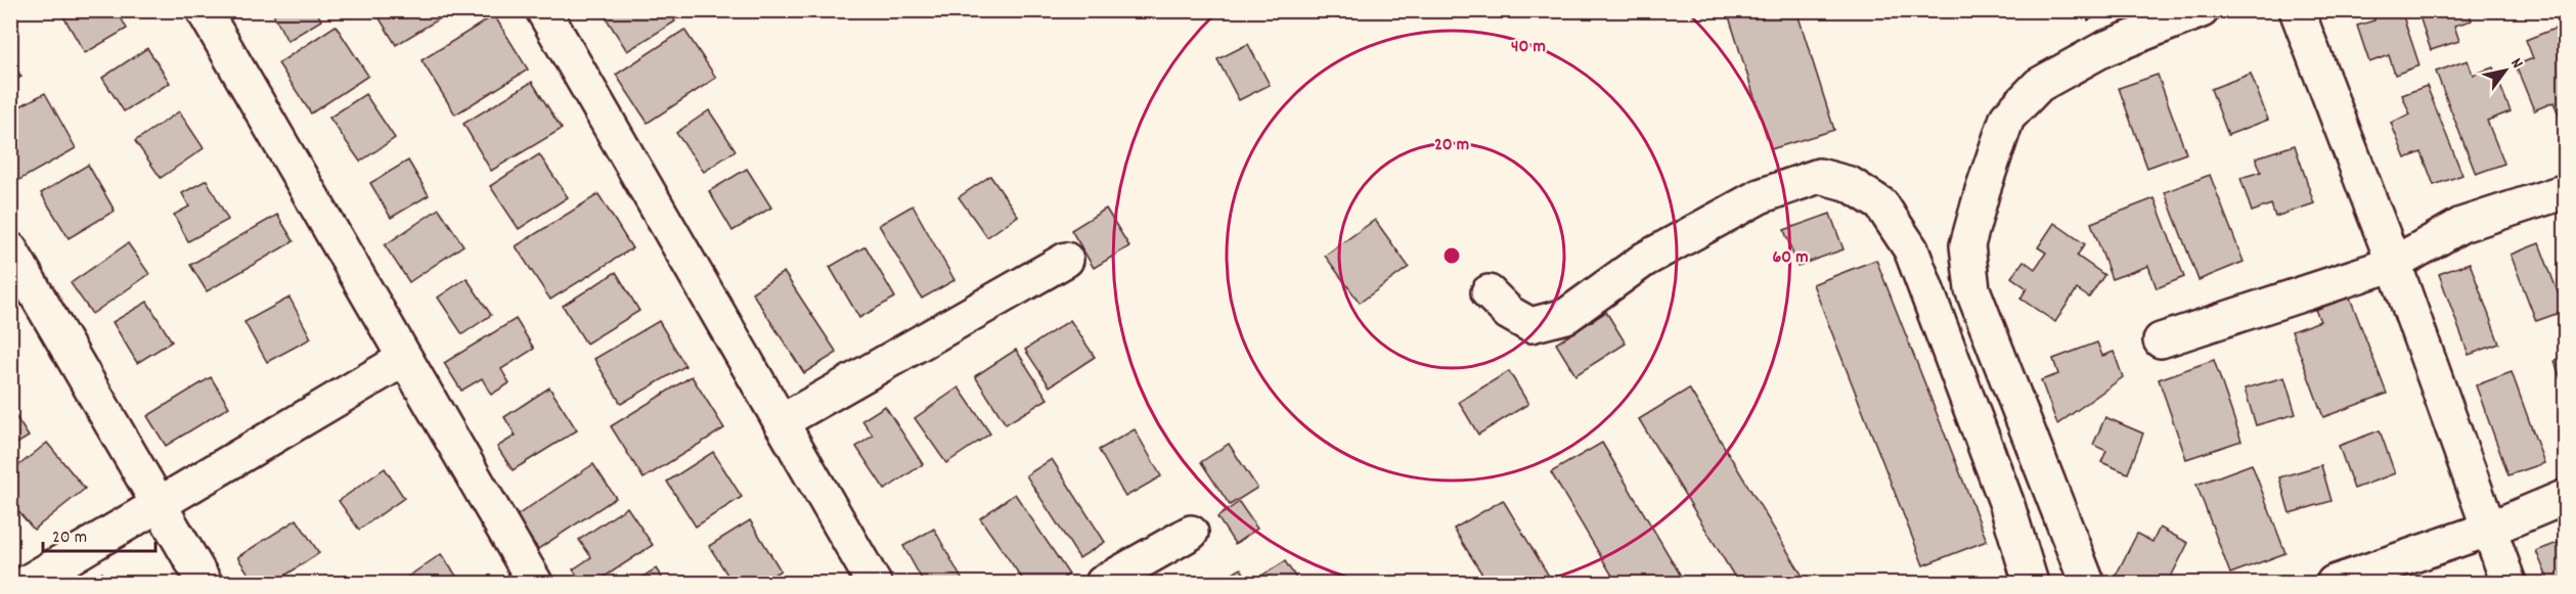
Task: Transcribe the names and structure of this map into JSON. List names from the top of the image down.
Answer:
{
  "scale_bar": "20 m",
  "north": "top right",
  "rings": ["40 m", "20 m", "60 m"]
}
